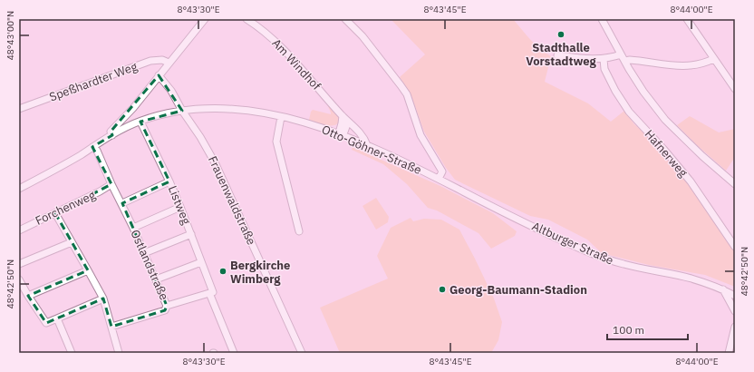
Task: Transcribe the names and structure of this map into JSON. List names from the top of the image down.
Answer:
{
  "streets": {
    "street": [
      "Am Windhof",
      "Speßhardter Weg",
      "Otto-Göhner-Straße",
      "Hafnerweg",
      "Frauenwaldstraße",
      "Listweg",
      "Forchenweg",
      "Altburger Straße",
      "Ostlandstraße"
    ]
  },
  "crossings": [
    ["Am Windhof", "Otto-Göhner-Straße"],
    ["Otto-Göhner-Straße", "Frauenwaldstraße"],
    ["Otto-Göhner-Straße", "Listweg"],
    ["Otto-Göhner-Straße", "Altburger Straße"],
    ["Otto-Göhner-Straße", "Ostlandstraße"],
    ["Forchenweg", "Ostlandstraße"]
  ],
  "places": ["Stadthalle Vorstadtweg", "Bergkirche Wimberg", "Georg-Baumann-Stadion"],
  "scale_bar": "100 m",
  "coordinates": [
    "8°43'30\"E",
    "8°43'45\"E",
    "8°44'00\"E",
    "48°43'00\"N",
    "48°42'50\"N"
  ]
}
